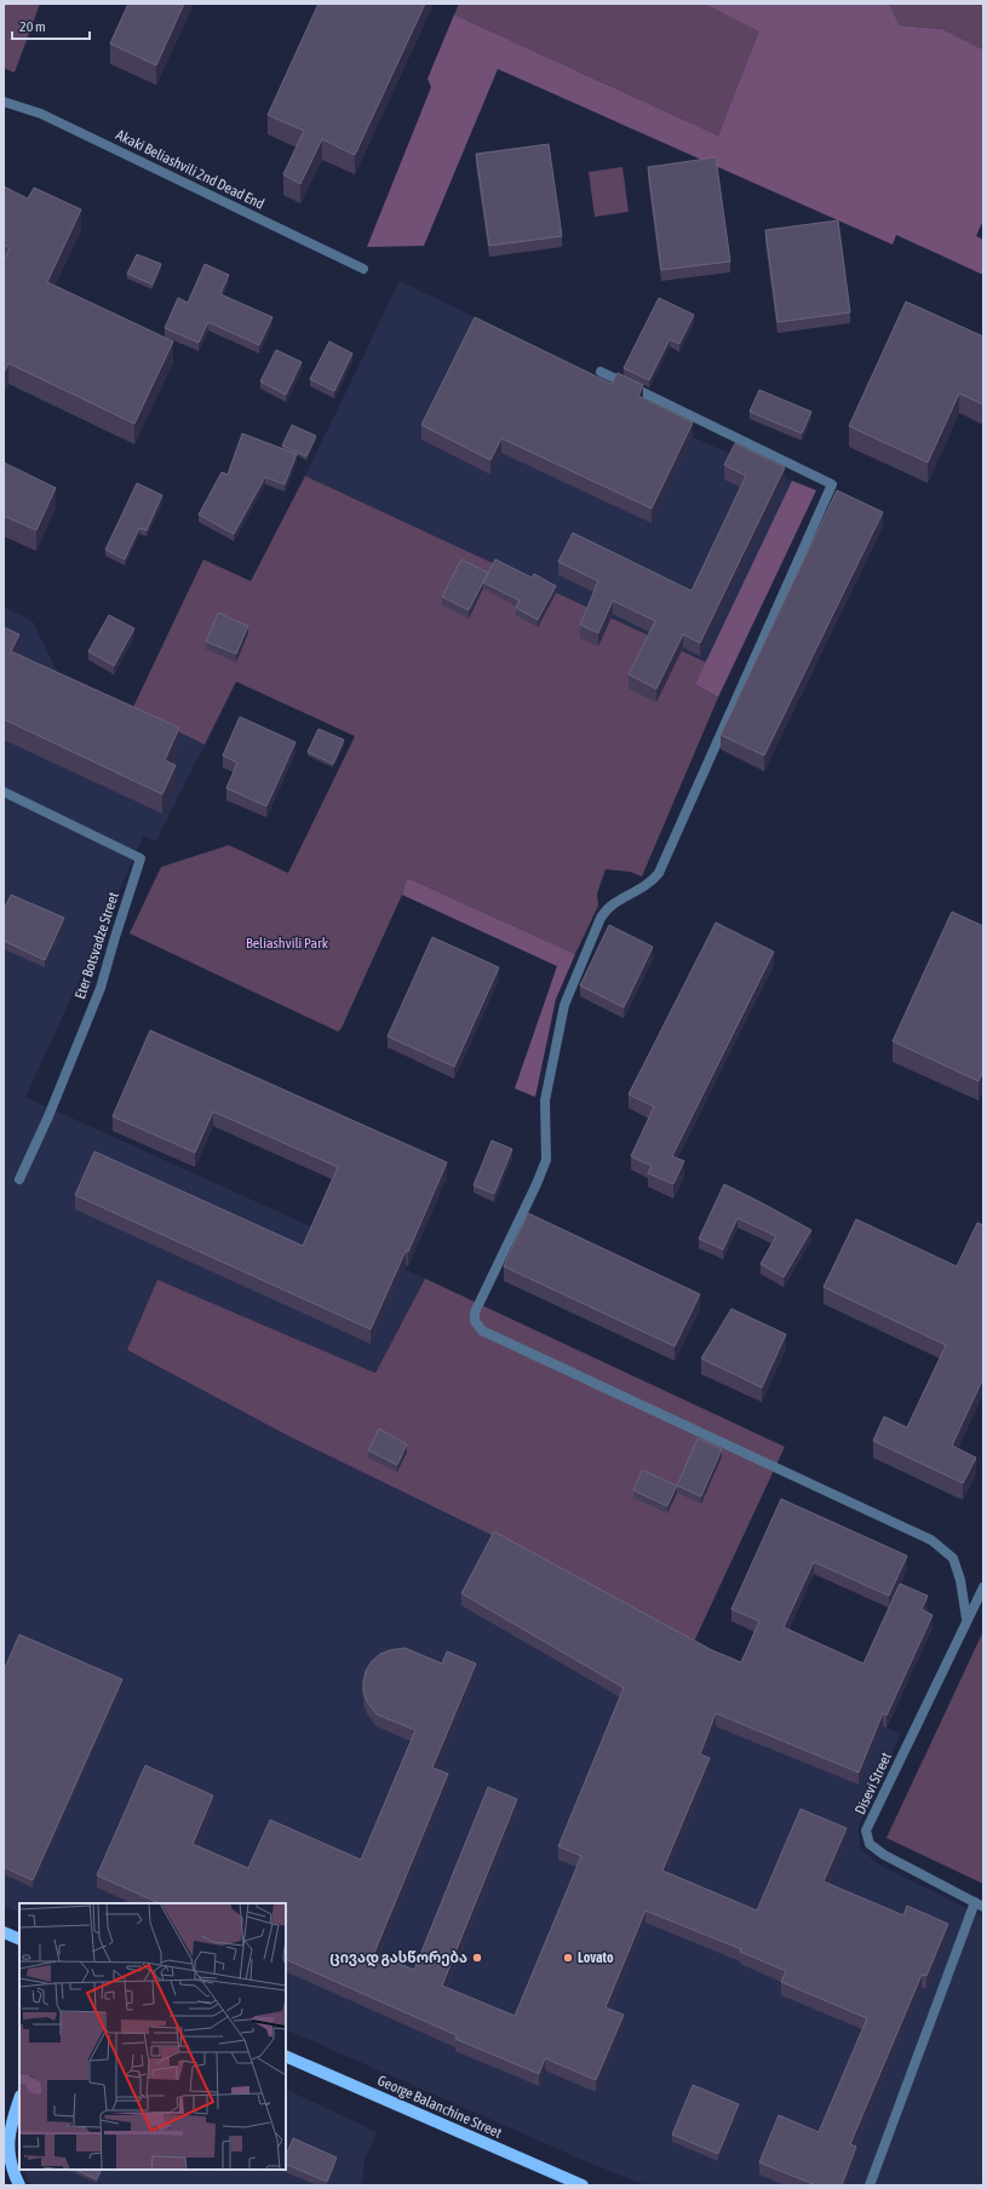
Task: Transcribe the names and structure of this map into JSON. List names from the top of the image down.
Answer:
{
  "streets": {
    "main road": ["George Balanchine Street"],
    "street": ["Akaki Beliashvili 2nd Dead End", "Eter Botsvadze Street", "Disevi Street"]
  },
  "parks": ["Beliashvili Park"],
  "places": ["ცივად გასწორება", "Lovato"],
  "scale_bar": "20 m"
}
